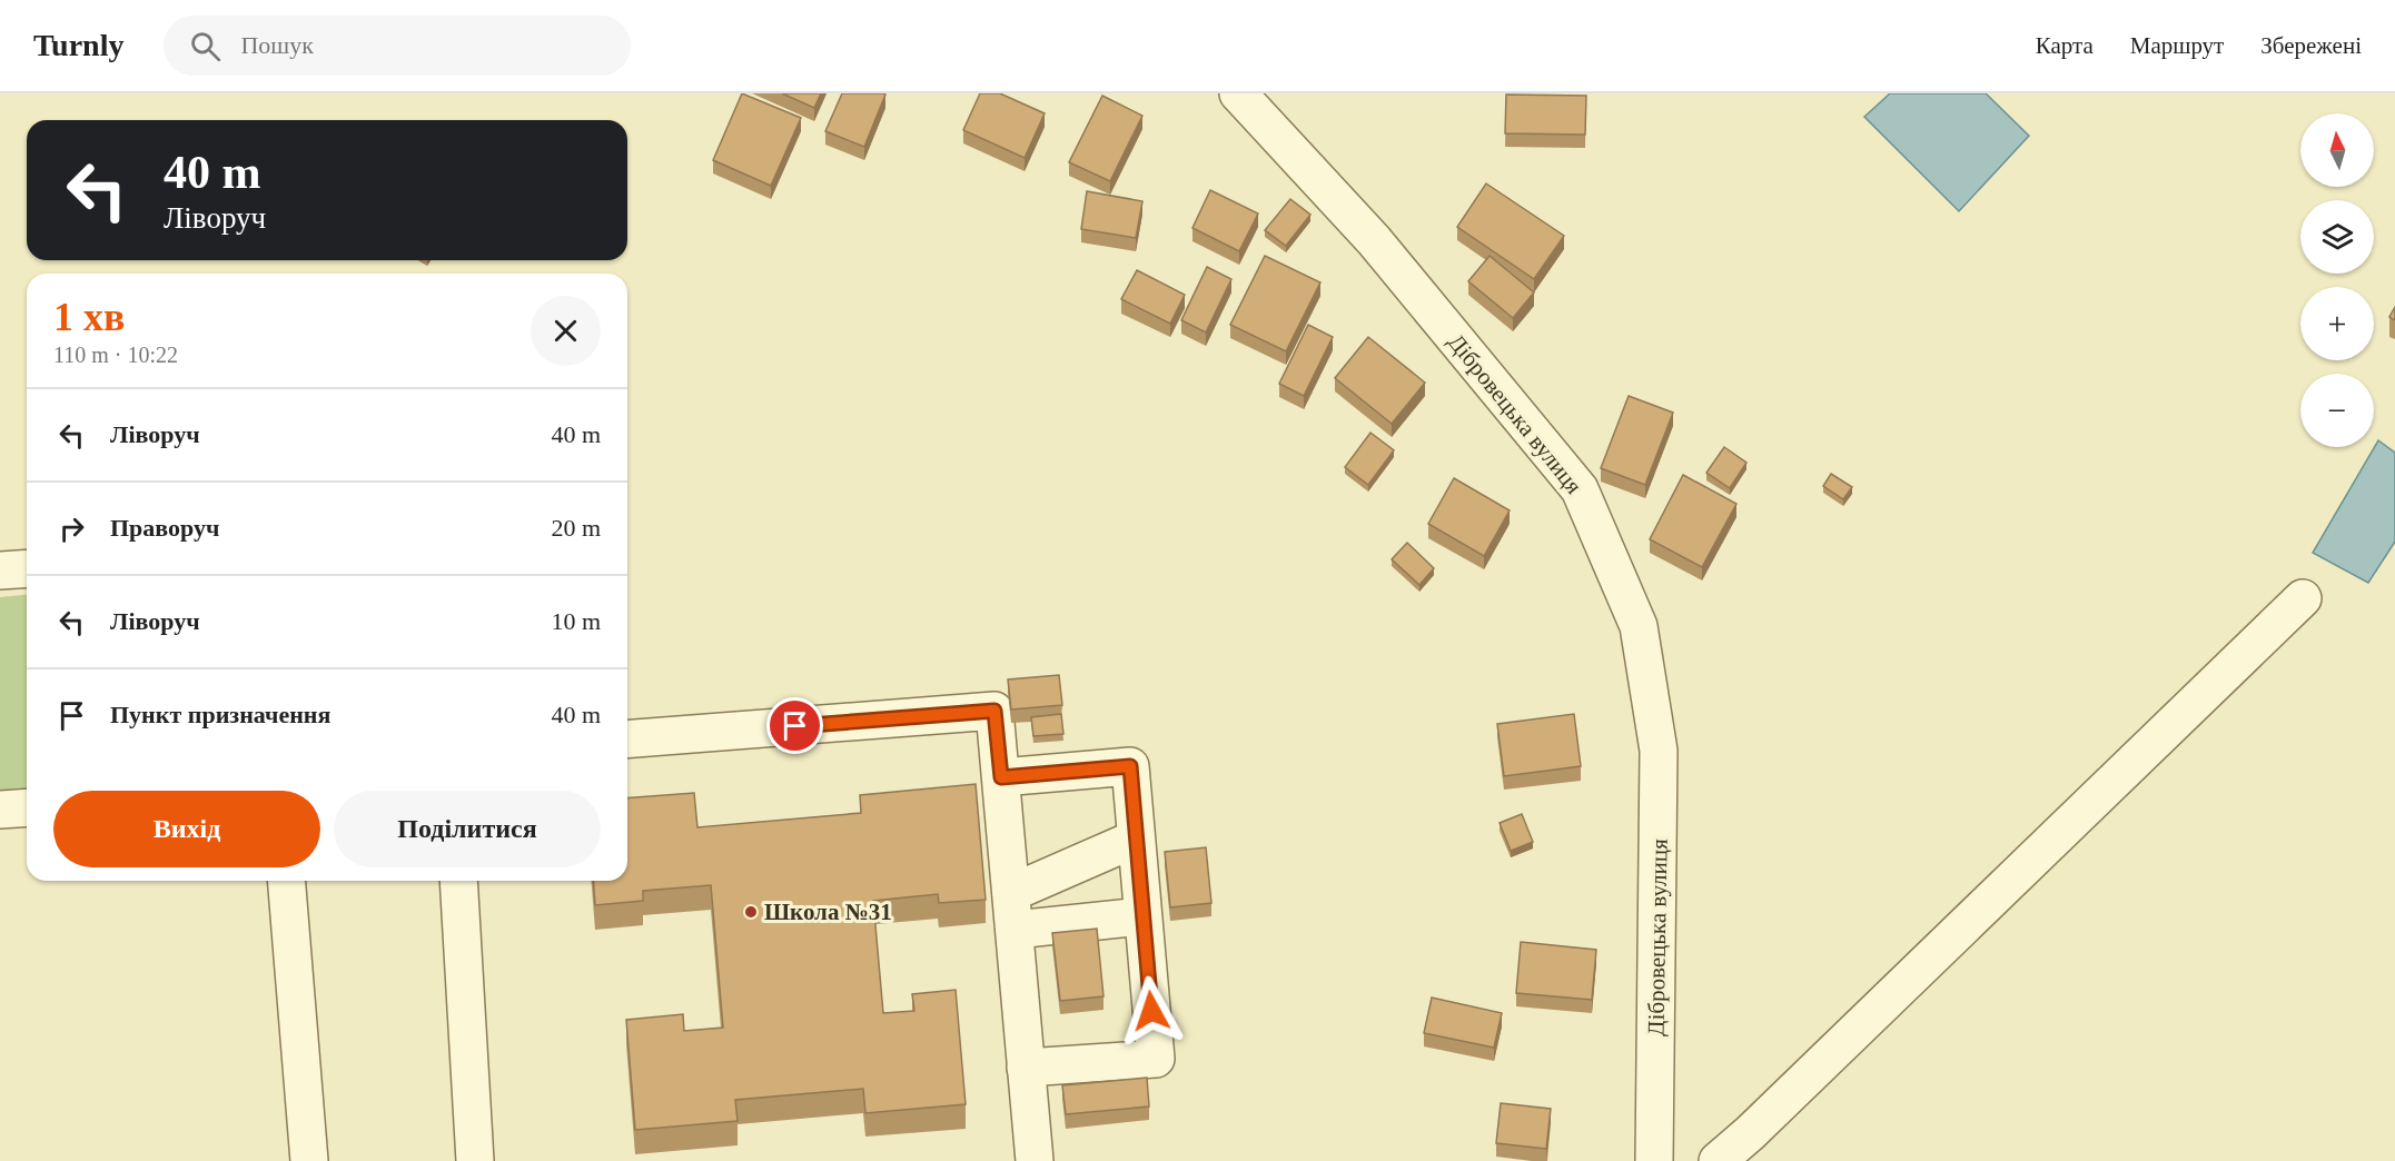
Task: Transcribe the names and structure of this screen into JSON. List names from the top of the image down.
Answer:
{
  "streets": {
    "street": ["Дібровецька вулиця"]
  },
  "places": ["Школа №31"],
  "north": "top",
  "page": {
    "header": "Turnly",
    "search": "Пошук",
    "nav": ["Карта", "Маршрут", "Збережені"],
    "map_buttons": ["+", "−"],
    "turn": ["40 m", "Ліворуч"],
    "heading": ["1 хв", "110 m · 10:22"],
    "list": [
      {
        "name": "Ліворуч",
        "value": "40 m"
      },
      {
        "name": "Праворуч",
        "value": "20 m"
      },
      {
        "name": "Ліворуч",
        "value": "10 m"
      },
      {
        "name": "Пункт призначення",
        "value": "40 m"
      }
    ],
    "buttons": ["Вихід", "Поділитися"]
  }
}
